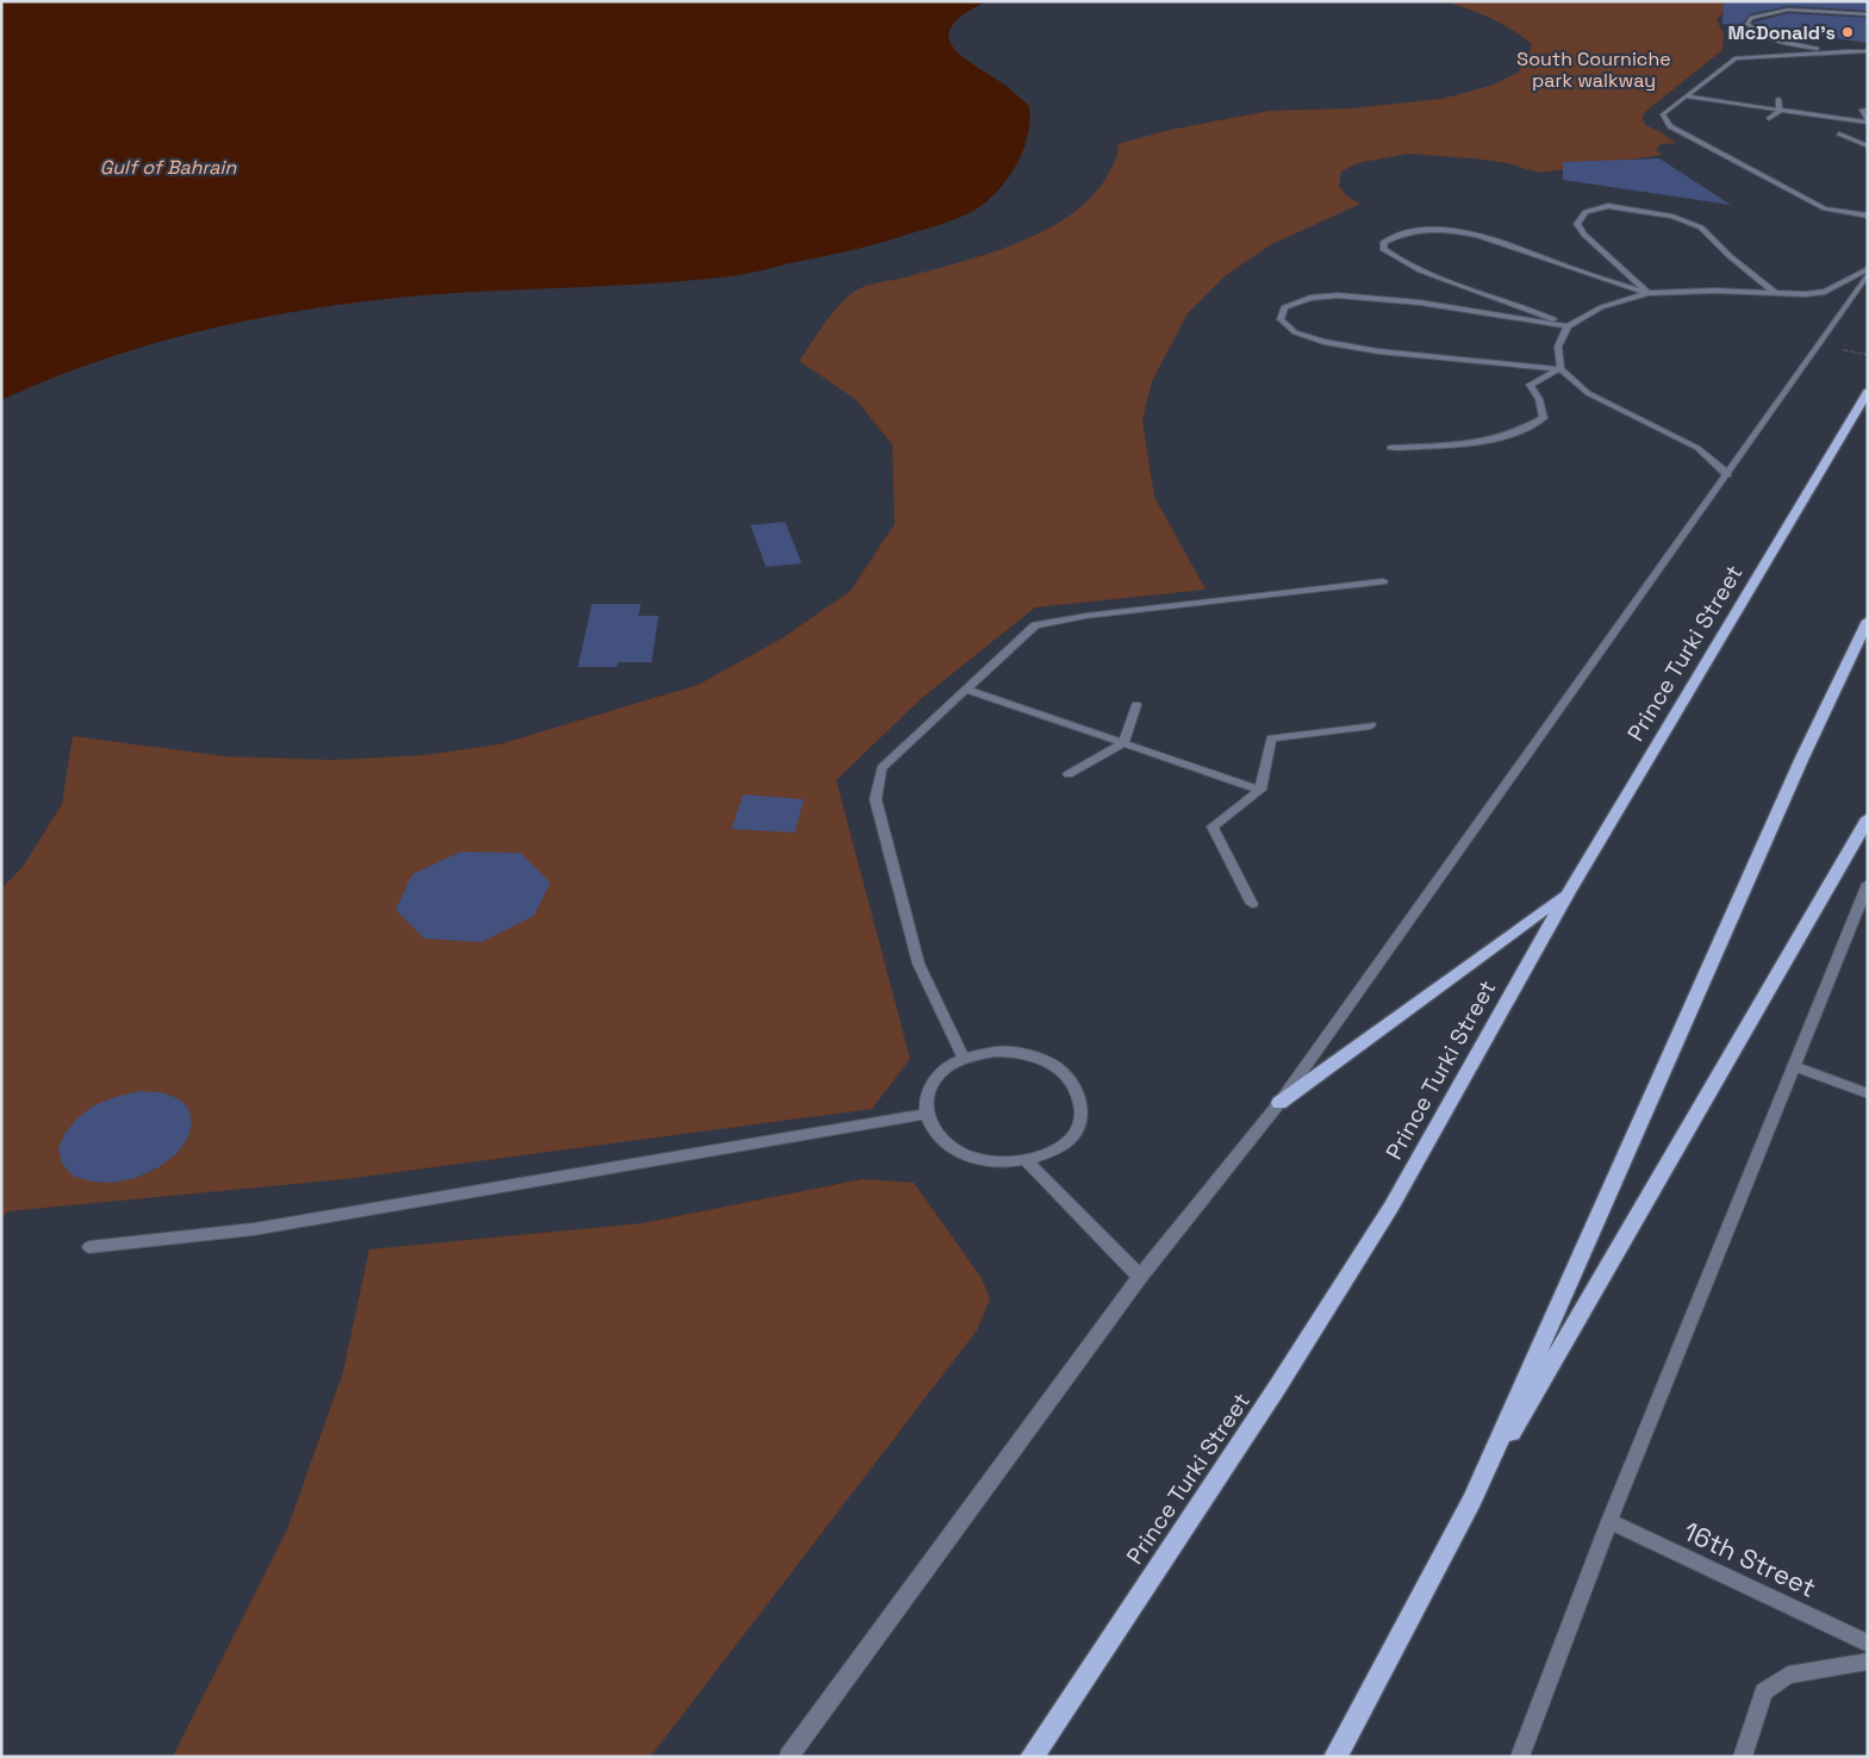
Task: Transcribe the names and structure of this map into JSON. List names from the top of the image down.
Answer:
{
  "streets": {
    "main road": ["Prince Turki Street"],
    "street": ["16th Street"]
  },
  "water": ["Gulf of Bahrain"],
  "parks": ["South Courniche park walkway"],
  "places": ["McDonald's"]
}
